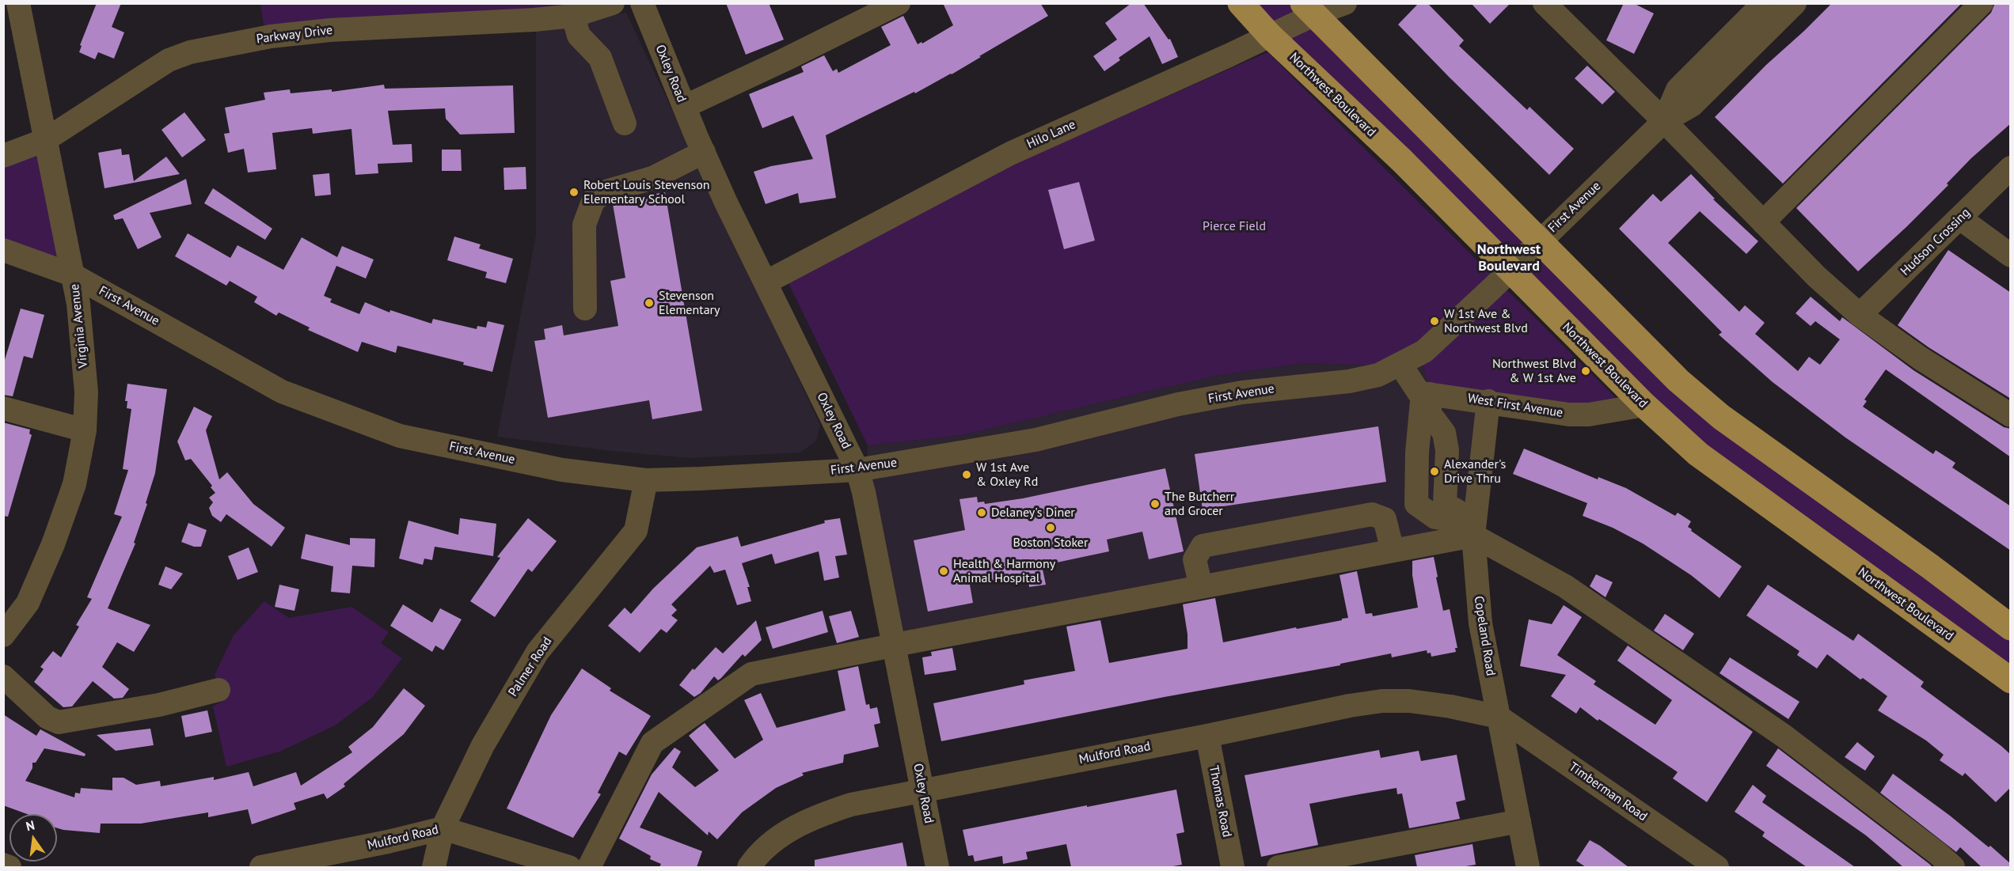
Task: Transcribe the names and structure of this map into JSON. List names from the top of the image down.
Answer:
{
  "streets": {
    "main road": ["Northwest Boulevard"],
    "street": [
      "Parkway Drive",
      "Oxley Road",
      "Hilo Lane",
      "First Avenue",
      "Hudson Crossing",
      "Virginia Avenue",
      "West First Avenue",
      "Copeland Road",
      "Palmer Road",
      "Mulford Road",
      "Timberman Road",
      "Thomas Road"
    ]
  },
  "crossings": [
    ["Parkway Drive", "Virginia Avenue"],
    ["Oxley Road", "Hilo Lane"],
    ["Oxley Road", "First Avenue"],
    ["Oxley Road", "Mulford Road"],
    ["Northwest Boulevard", "Hilo Lane"],
    ["Northwest Boulevard", "First Avenue"],
    ["Northwest Boulevard", "West First Avenue"],
    ["First Avenue", "Virginia Avenue"],
    ["First Avenue", "Palmer Road"],
    ["West First Avenue", "Copeland Road"],
    ["Copeland Road", "Mulford Road"],
    ["Copeland Road", "Timberman Road"],
    ["Palmer Road", "Mulford Road"],
    ["Mulford Road", "Timberman Road"],
    ["Mulford Road", "Thomas Road"]
  ],
  "districts": ["Northwest Boulevard"],
  "parks": ["Pierce Field"],
  "places": [
    "Robert Louis Stevenson Elementary School",
    "Stevenson Elementary",
    "W 1st Ave & Northwest Blvd",
    "Northwest Blvd & W 1st Ave",
    "Alexander's Drive Thru",
    "W 1st Ave & Oxley Rd",
    "The Butcherr and Grocer",
    "Delaney's Diner",
    "Boston Stoker",
    "Health & Harmony Animal Hospital"
  ],
  "north": "top"
}
